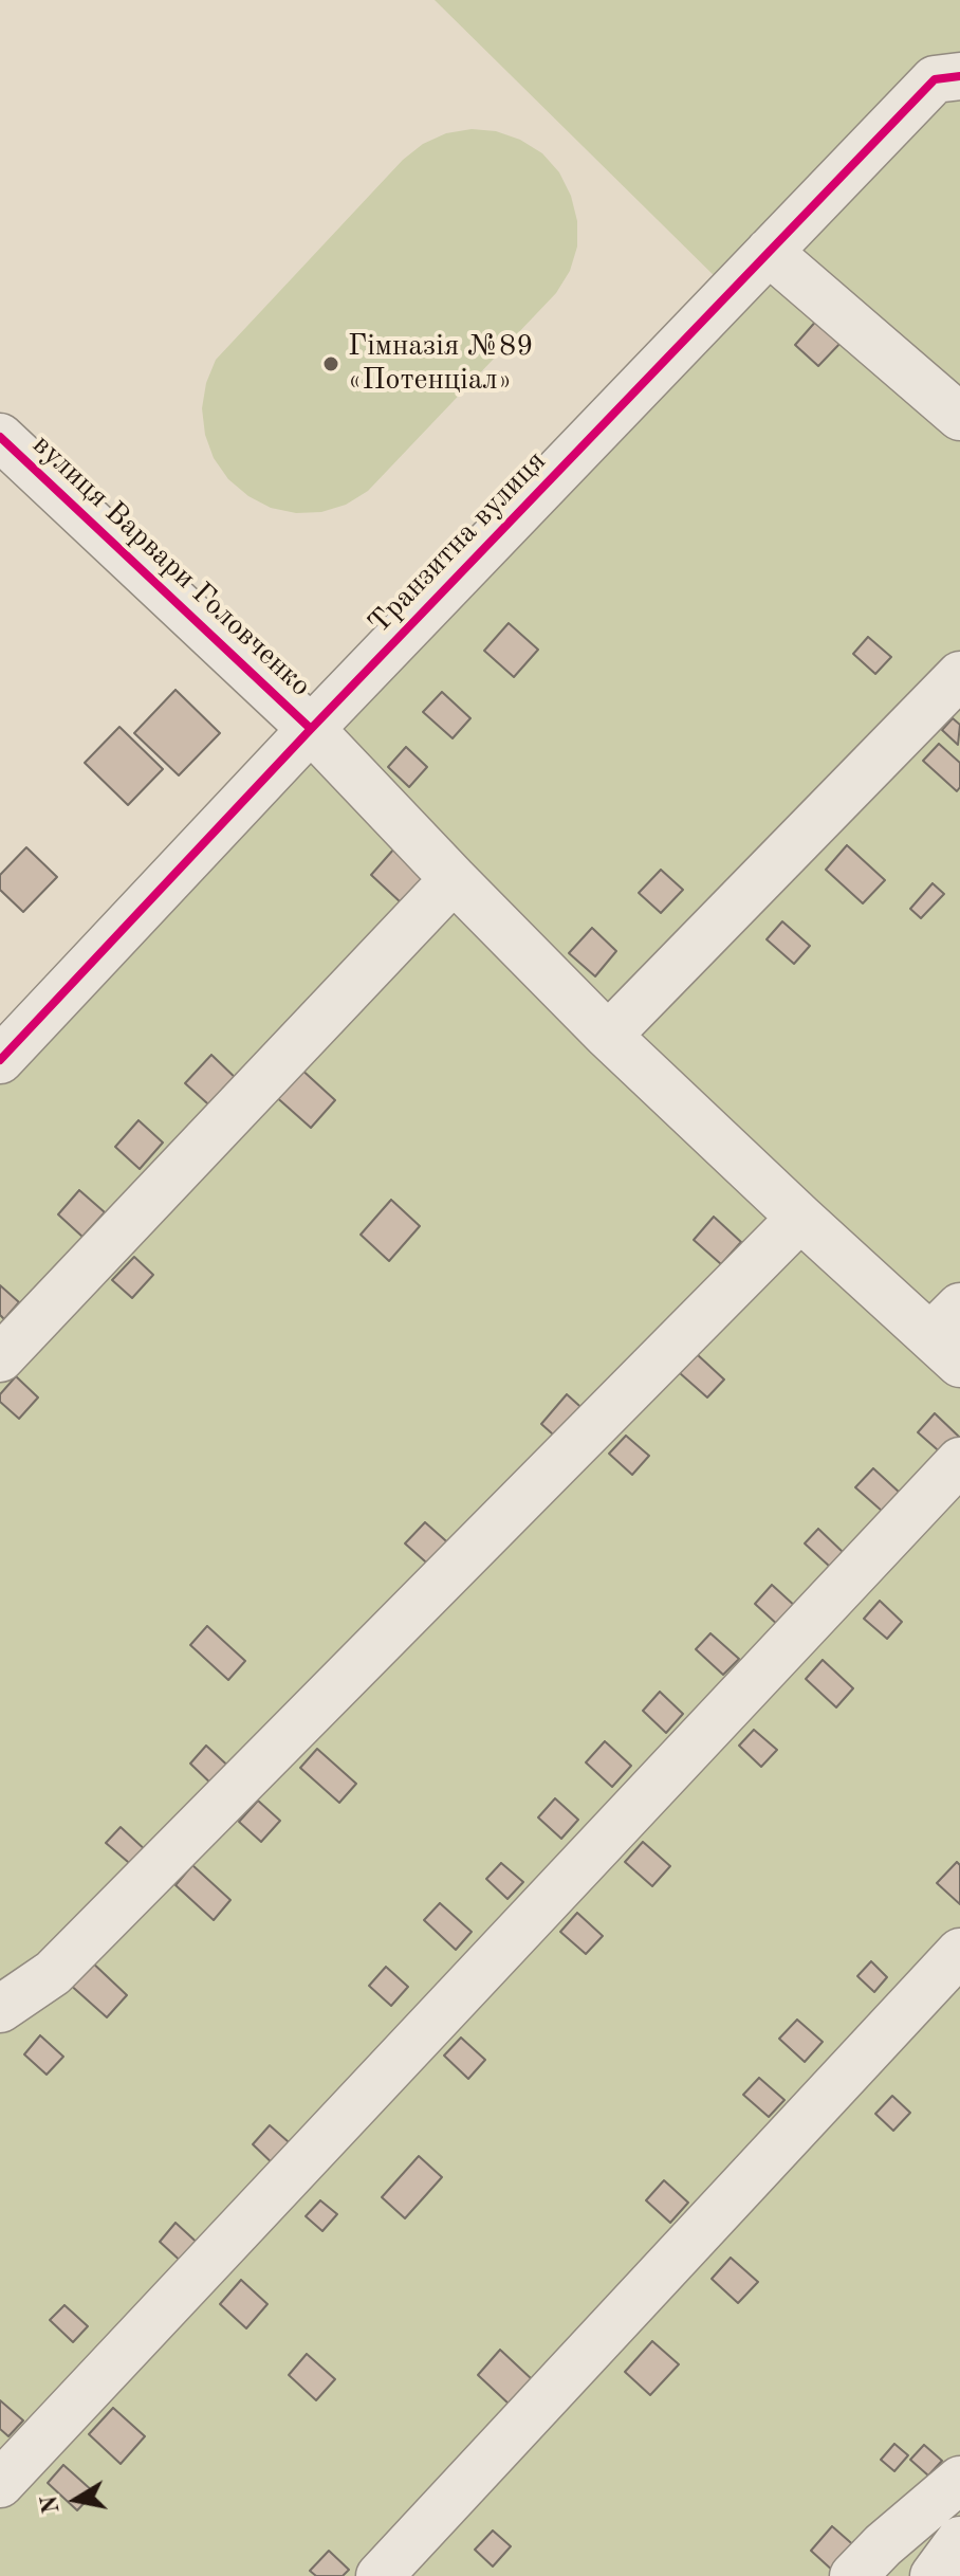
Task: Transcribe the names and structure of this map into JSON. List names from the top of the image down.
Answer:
{
  "streets": {
    "street": ["Транзитна вулиця", "вулиця Варвари Головченко"]
  },
  "crossings": [
    ["Транзитна вулиця", "вулиця Варвари Головченко"]
  ],
  "places": ["Гімназія №89 «Потенціал»"],
  "north": "left"
}
